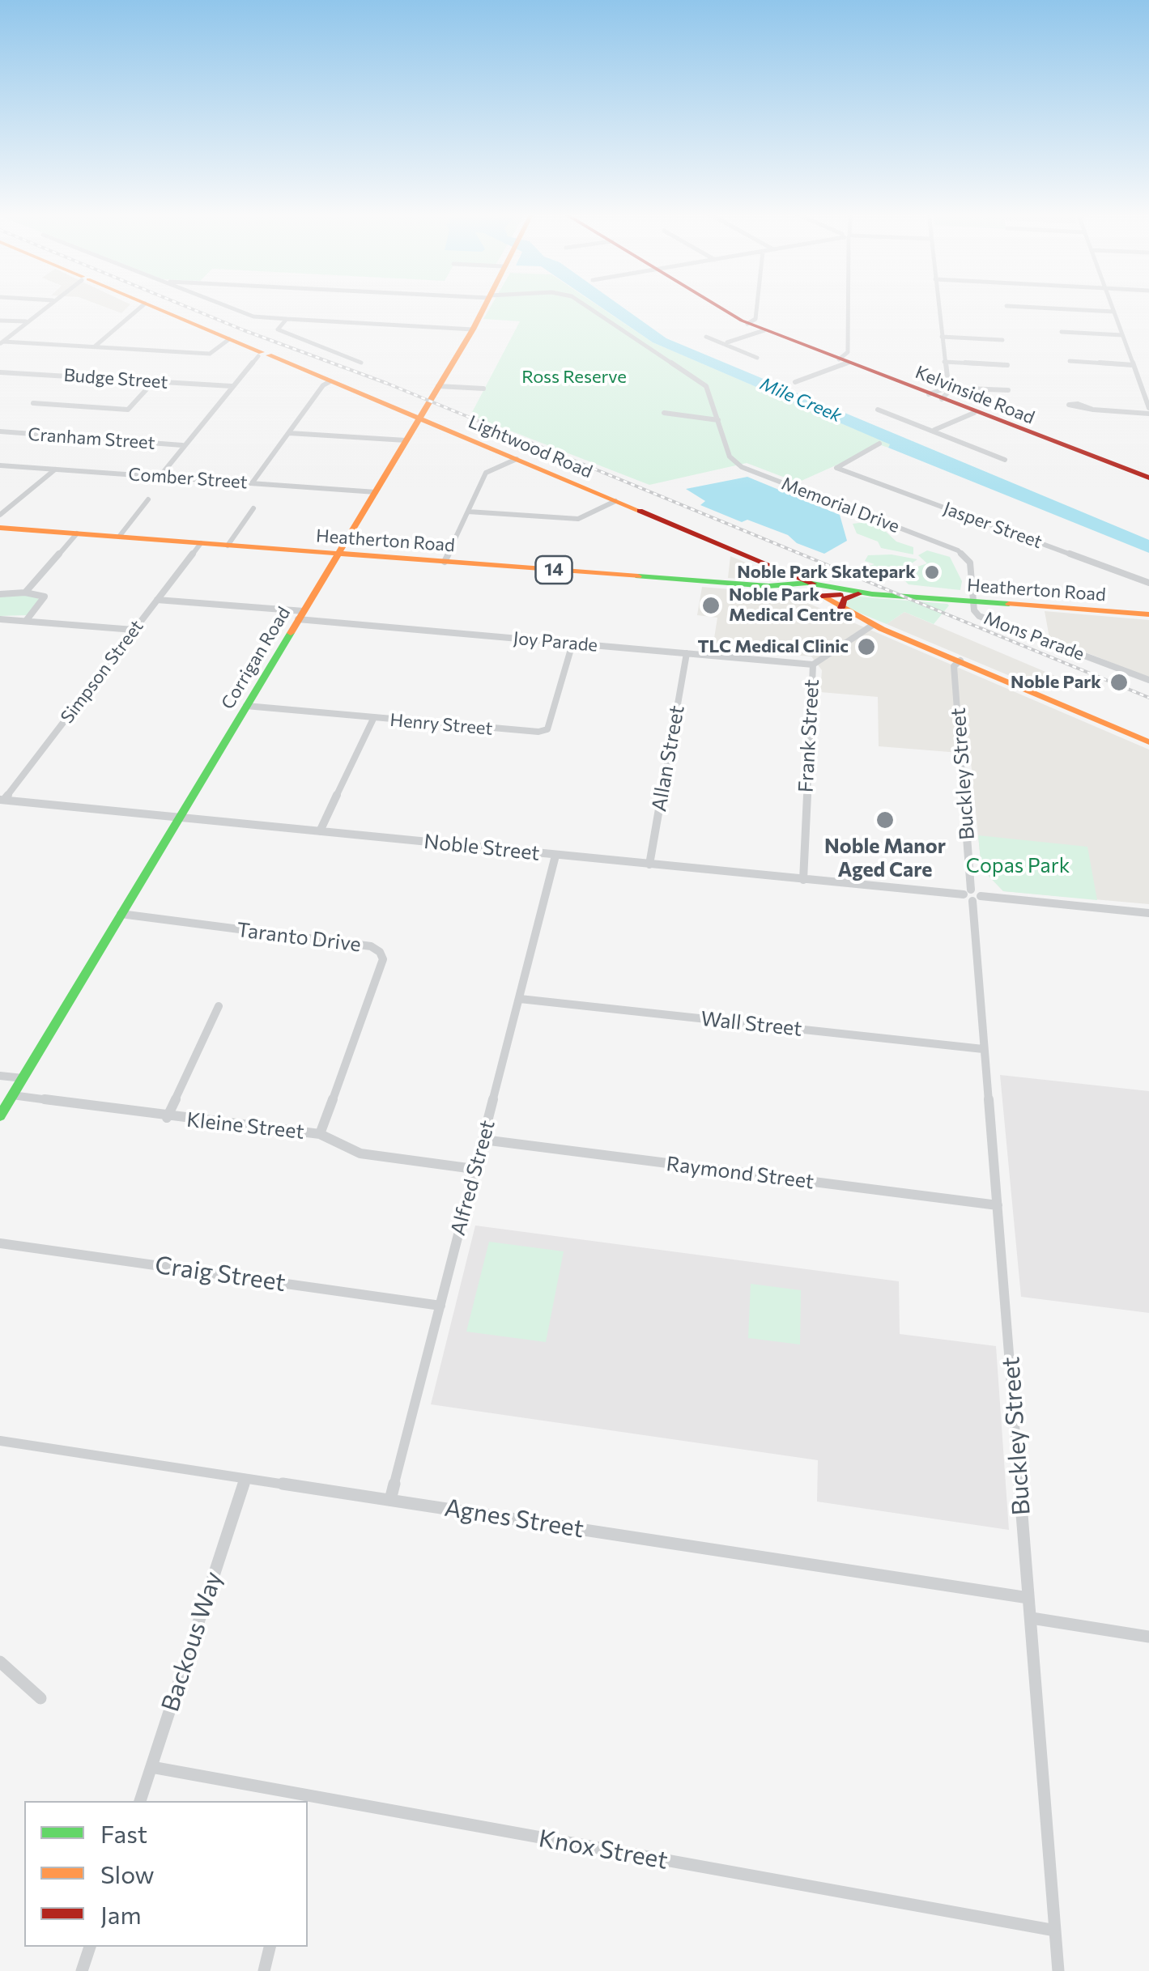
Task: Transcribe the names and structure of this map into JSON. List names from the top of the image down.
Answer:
{
  "streets": {
    "main road": [
      "Kelvinside Road",
      "Lightwood Road",
      "Heatherton Road",
      "14",
      "Corrigan Road"
    ],
    "street": [
      "Budge Street",
      "Cranham Street",
      "Comber Street",
      "Memorial Drive",
      "Jasper Street",
      "Mons Parade",
      "Joy Parade",
      "Simpson Street",
      "Henry Street",
      "Frank Street",
      "Allan Street",
      "Buckley Street",
      "Noble Street",
      "Taranto Drive",
      "Wall Street",
      "Kleine Street",
      "Raymond Street",
      "Alfred Street",
      "Craig Street",
      "Agnes Street",
      "Backous Way",
      "Knox Street"
    ]
  },
  "crossings": [
    ["Lightwood Road", "Heatherton Road"],
    ["Lightwood Road", "14"],
    ["Lightwood Road", "Corrigan Road"],
    ["Comber Street", "Corrigan Road"],
    ["Memorial Drive", "Heatherton Road"],
    ["Memorial Drive", "Mons Parade"],
    ["Heatherton Road", "14"],
    ["Heatherton Road", "Mons Parade"],
    ["Heatherton Road", "Corrigan Road"],
    ["Heatherton Road", "Simpson Street"],
    ["Joy Parade", "Corrigan Road"],
    ["Joy Parade", "Simpson Street"],
    ["Joy Parade", "Henry Street"],
    ["Joy Parade", "Frank Street"],
    ["Joy Parade", "Allan Street"],
    ["Corrigan Road", "Henry Street"],
    ["Corrigan Road", "Noble Street"],
    ["Corrigan Road", "Taranto Drive"],
    ["Corrigan Road", "Kleine Street"],
    ["Simpson Street", "Noble Street"],
    ["Frank Street", "Noble Street"],
    ["Allan Street", "Noble Street"],
    ["Buckley Street", "Noble Street"],
    ["Buckley Street", "Wall Street"],
    ["Buckley Street", "Raymond Street"],
    ["Buckley Street", "Agnes Street"],
    ["Buckley Street", "Knox Street"],
    ["Noble Street", "Alfred Street"],
    ["Taranto Drive", "Kleine Street"],
    ["Wall Street", "Alfred Street"],
    ["Kleine Street", "Alfred Street"],
    ["Raymond Street", "Alfred Street"],
    ["Alfred Street", "Craig Street"],
    ["Alfred Street", "Agnes Street"],
    ["Agnes Street", "Backous Way"],
    ["Backous Way", "Knox Street"]
  ],
  "water": ["Mile Creek"],
  "parks": ["Ross Reserve", "Copas Park"],
  "places": [
    "Noble Park Skatepark",
    "Noble Park Medical Centre",
    "TLC Medical Clinic",
    "Noble Park",
    "Noble Manor Aged Care"
  ],
  "legend": ["Fast", "Slow", "Jam"]
}
